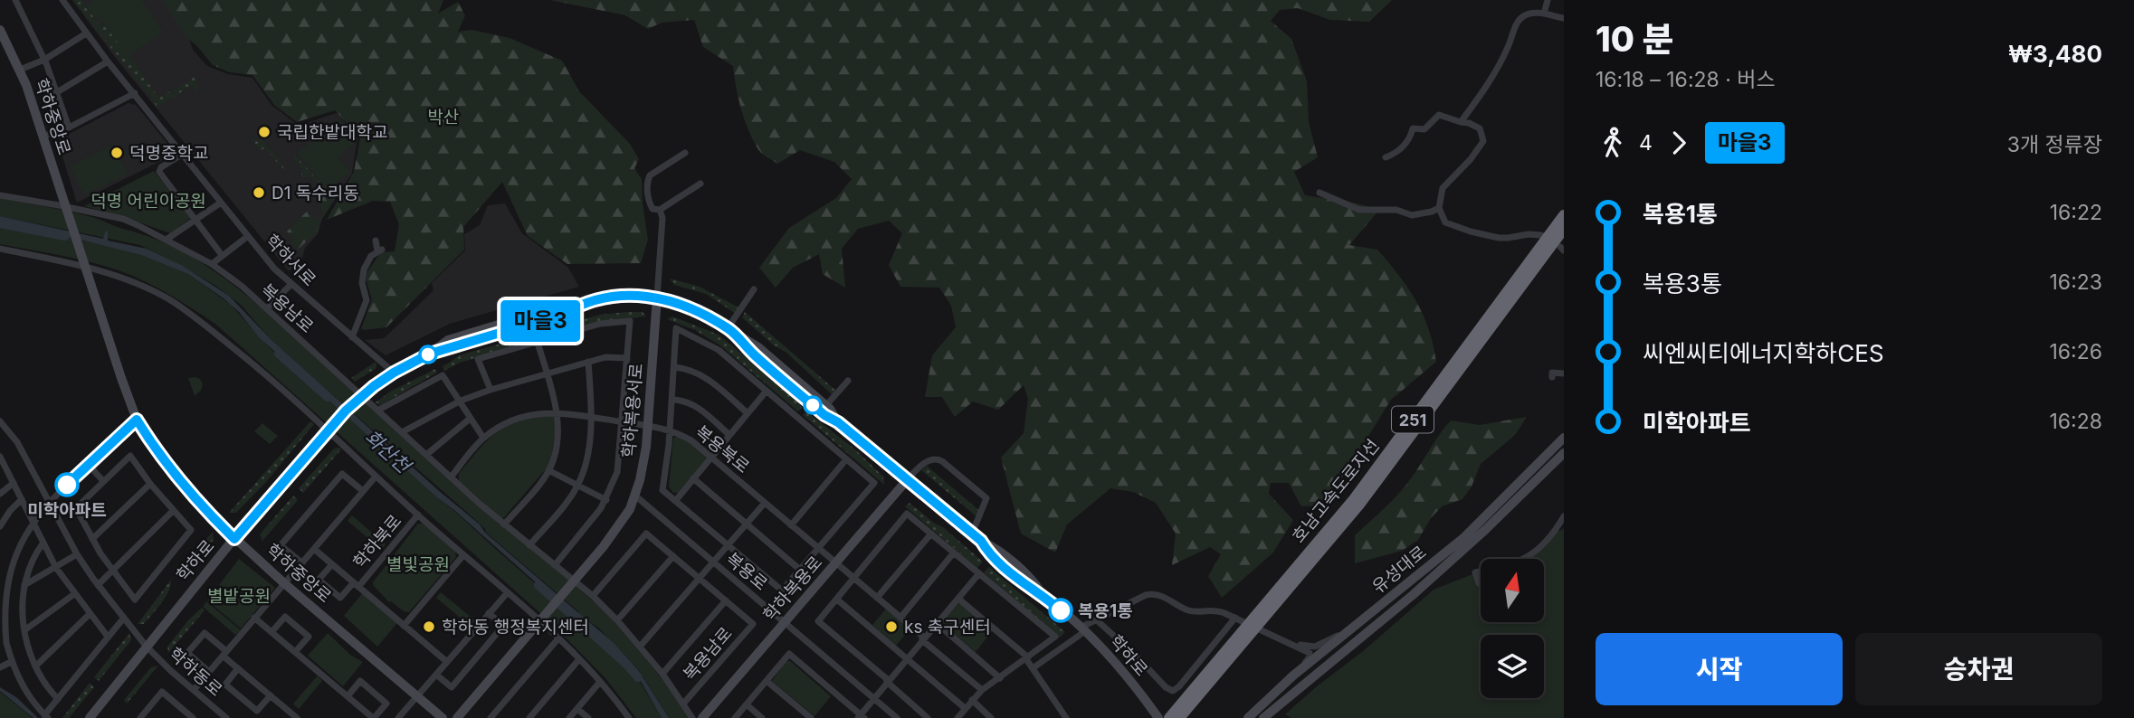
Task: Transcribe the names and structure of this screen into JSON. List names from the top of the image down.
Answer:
{
  "streets": {
    "highway": ["251", "호남고속도로지선"],
    "street": [
      "학하중앙로",
      "학하서로",
      "복용남로",
      "학하복용서로",
      "복용북로",
      "학하북로",
      "학하로",
      "유성대로",
      "복용로",
      "학하복용로",
      "학하동로"
    ]
  },
  "crossings": [
    ["학하중앙로", "복용남로"],
    ["학하중앙로", "학하북로"],
    ["학하중앙로", "학하로"],
    ["학하서로", "학하로"],
    ["복용남로", "학하복용서로"],
    ["복용남로", "복용북로"],
    ["복용남로", "학하로"],
    ["학하복용서로", "복용북로"],
    ["학하복용서로", "학하북로"],
    ["학하복용서로", "학하로"],
    ["학하복용서로", "복용로"],
    ["복용북로", "학하복용로"],
    ["학하북로", "학하로"],
    ["학하로", "학하복용로"],
    ["학하로", "학하동로"],
    ["복용로", "학하복용로"]
  ],
  "water": ["화산천"],
  "parks": [
    "박산",
    "덕명 어린이공원",
    "별빛공원",
    "별밭공원"
  ],
  "places": [
    "국립한밭대학교",
    "덕명중학교",
    "D1 독수리동",
    "미학아파트",
    "복용1통",
    "학하동 행정복지센터",
    "ks 축구센터"
  ],
  "lines": ["bus line 마을3"],
  "north": "top",
  "page": {
    "on_map": "마을3",
    "heading": ["10 분", "16:18 – 16:28 · 버스", "₩3,480"],
    "legs": ["4", "마을3", "3개 정류장"],
    "list": [
      {
        "name": "복용1통",
        "value": "16:22"
      },
      {
        "name": "복용3통",
        "value": "16:23"
      },
      {
        "name": "씨엔씨티에너지학하CES",
        "value": "16:26"
      },
      {
        "name": "미학아파트",
        "value": "16:28"
      }
    ],
    "buttons": ["시작", "승차권"]
  }
}
